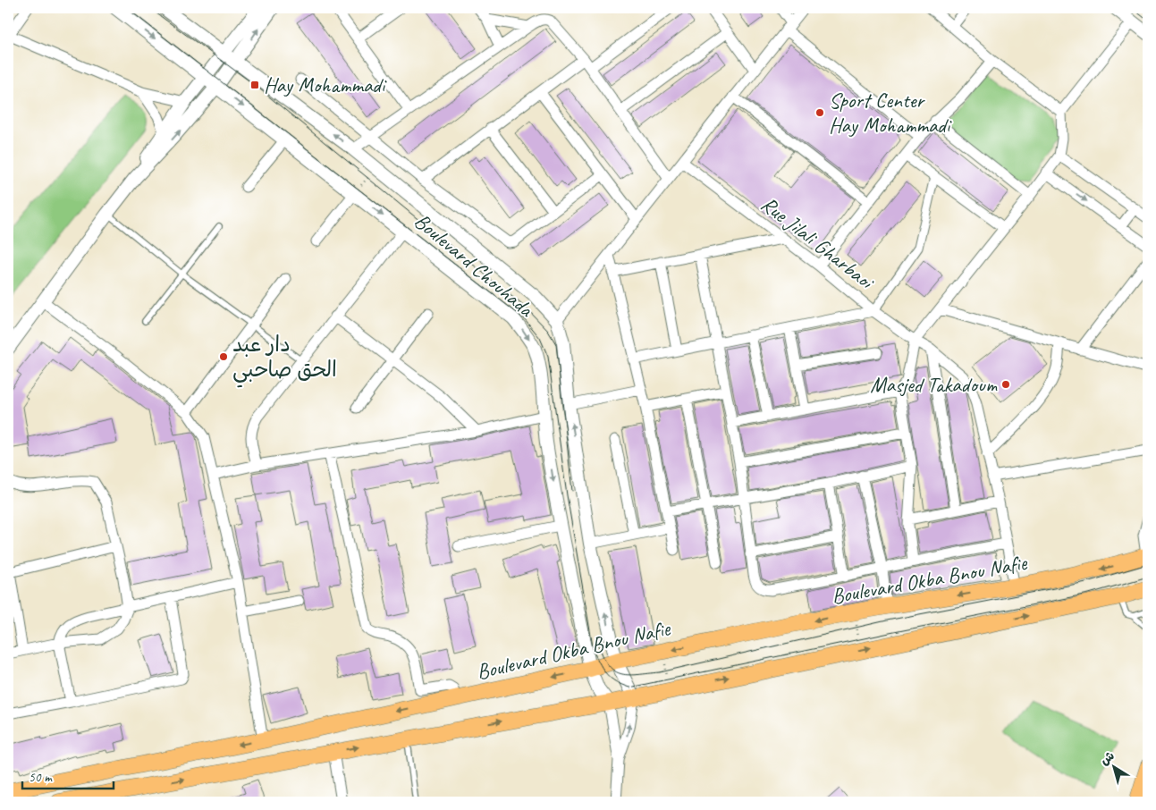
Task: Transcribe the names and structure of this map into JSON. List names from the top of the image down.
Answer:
{
  "streets": {
    "main road": ["Boulevard Okba Bnou Nafie"],
    "street": ["Rue Jilali Gharbaoi", "Boulevard Chouhada"]
  },
  "crossings": [
    ["Rue Jilali Gharbaoi", "Boulevard Okba Bnou Nafie"],
    ["Boulevard Chouhada", "Boulevard Okba Bnou Nafie"]
  ],
  "places": {
    "transit": ["Hay Mohammadi"],
    "other": ["Sport Center Hay Mohammadi", "دار عبد الحق صاحبي", "Masjed Takadoum"]
  },
  "scale_bar": "50 m",
  "north": "top left"
}
